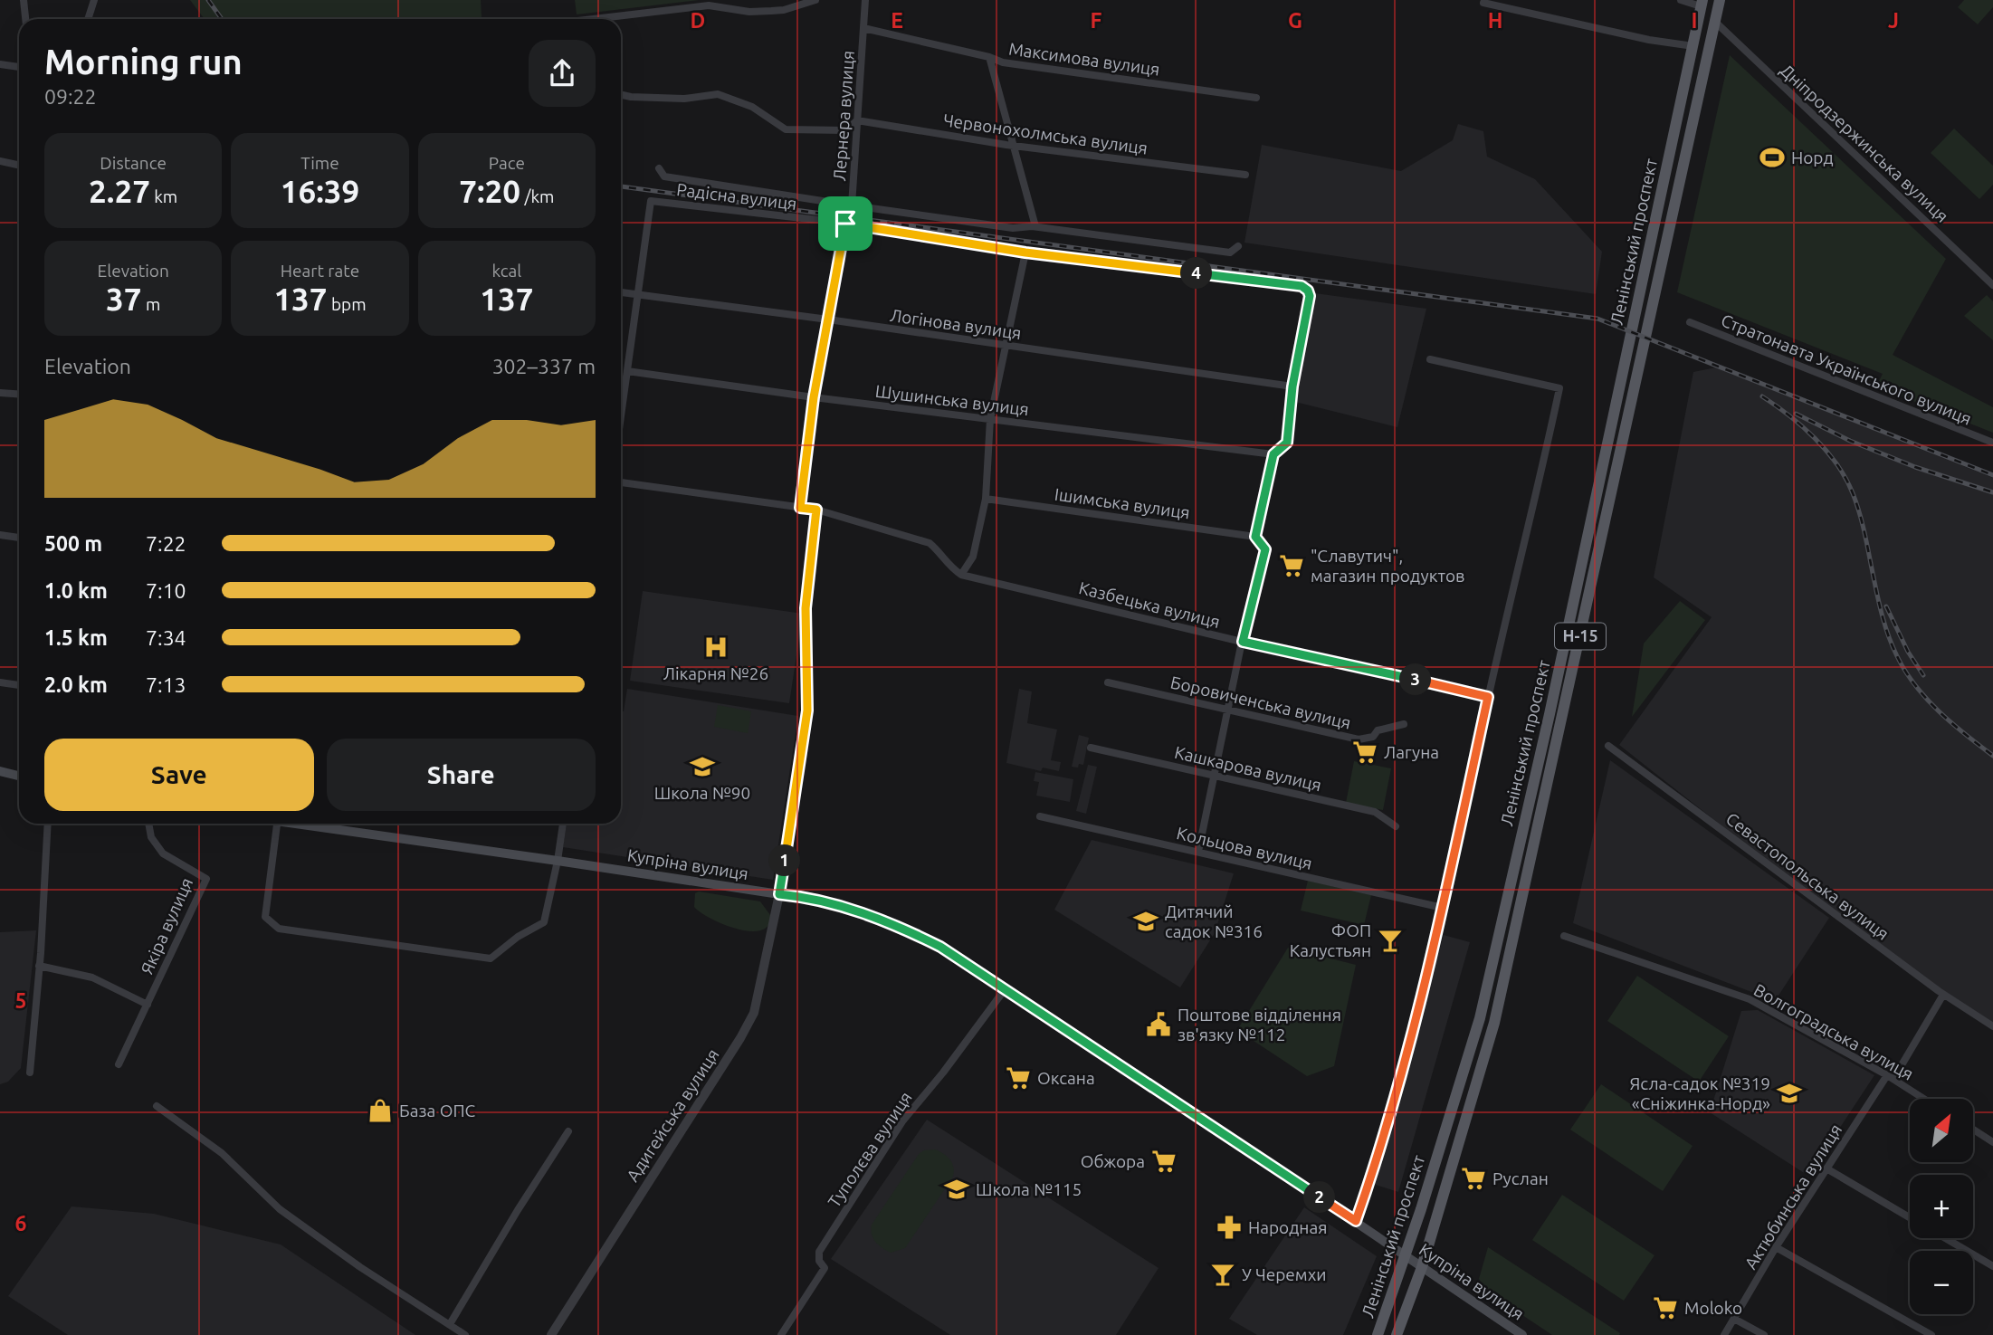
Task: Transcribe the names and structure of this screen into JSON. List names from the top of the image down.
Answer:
{
  "streets": {
    "main road": ["Ленінський проспект", "Н-15", "Купріна вулиця"],
    "street": [
      "Максимова вулиця",
      "Лернера вулиця",
      "Червонохолмська вулиця",
      "Дніпродзержинська вулиця",
      "Радісна вулиця",
      "Логінова вулиця",
      "Стратонавта Українського вулиця",
      "Шушинська вулиця",
      "Ішимська вулиця",
      "Казбецька вулиця",
      "Боровиченська вулиця",
      "Кашкарова вулиця",
      "Кольцова вулиця",
      "Севастопольська вулиця",
      "Якіра вулиця",
      "Волгоградська вулиця",
      "Адигейська вулиця",
      "Туполєва вулиця",
      "Актюбинська вулиця"
    ]
  },
  "crossings": [
    ["Максимова вулиця", "Лернера вулиця"],
    ["Лернера вулиця", "Червонохолмська вулиця"],
    ["Лернера вулиця", "Радісна вулиця"],
    ["Дніпродзержинська вулиця", "Ленінський проспект"],
    ["Радісна вулиця", "Логінова вулиця"],
    ["Ленінський проспект", "Купріна вулиця"],
    ["Купріна вулиця", "Адигейська вулиця"],
    ["Купріна вулиця", "Туполєва вулиця"],
    ["Севастопольська вулиця", "Актюбинська вулиця"],
    ["Волгоградська вулиця", "Актюбинська вулиця"]
  ],
  "places": {
    "sports": ["Норд"],
    "supermarket": [
      "\"Славутич\", магазин продуктов",
      "Лагуна",
      "Оксана",
      "Обжора",
      "Руслан",
      "Moloko"
    ],
    "hospital": ["Лікарня №26"],
    "school or university": [
      "Школа №90",
      "Дитячий садок №316",
      "Ясла-садок №319 «Сніжинка-Норд»",
      "Школа №115"
    ],
    "bar": ["ФОП Калустьян", "У Черемхи"],
    "public building": ["Поштове відділення зв'язку №112"],
    "shop": ["База ОПС"],
    "pharmacy": ["Народная"]
  },
  "north": "top right",
  "page": {
    "heading": ["Morning run", "09:22"],
    "stats": [
      ["Distance", "2.27 km"],
      ["Time", "16:39"],
      ["Pace", "7:20 /km"],
      ["Elevation", "37 m"],
      ["Heart rate", "137 bpm"],
      ["kcal", "137"]
    ],
    "pins": [
      "4",
      "3",
      "1",
      "2"
    ],
    "chart": ["Elevation", "302–337 m"],
    "list": [
      {
        "name": "500 m",
        "note": "7:22"
      },
      {
        "name": "1.0 km",
        "note": "7:10"
      },
      {
        "name": "1.5 km",
        "note": "7:34"
      },
      {
        "name": "2.0 km",
        "note": "7:13"
      }
    ],
    "buttons": ["Save", "Share"],
    "map_buttons": ["+", "−"]
  },
  "grid": {
    "columns": [
      "D",
      "E",
      "F",
      "G",
      "H",
      "I",
      "J"
    ],
    "rows": ["5", "6"]
  }
}
